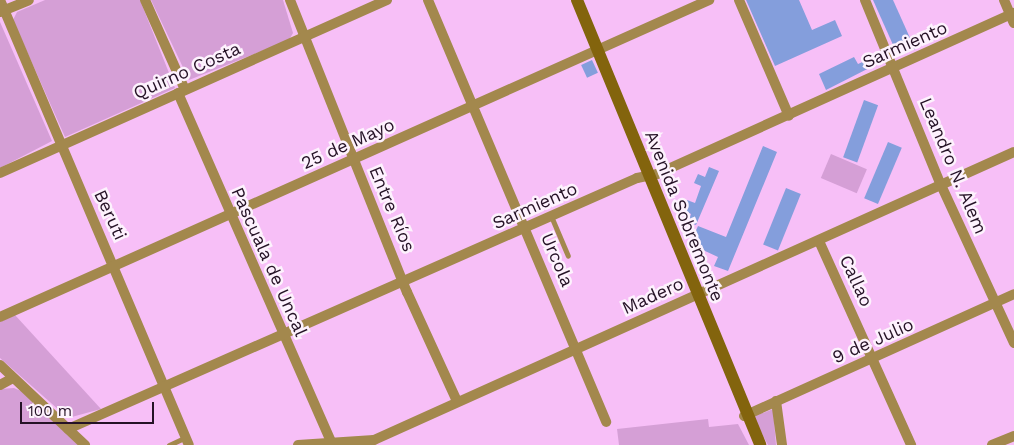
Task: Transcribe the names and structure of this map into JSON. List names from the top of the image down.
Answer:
{
  "streets": {
    "main road": ["Avenida Sobremonte"],
    "street": [
      "Sarmiento",
      "Quirno Costa",
      "25 de Mayo",
      "Leandro N. Alem",
      "Entre Ríos",
      "Beruti",
      "Urcola",
      "Pascuala de Uncal",
      "Callao",
      "Madero",
      "9 de Julio"
    ]
  },
  "crossings": [
    ["Sarmiento", "Leandro N. Alem"],
    ["Sarmiento", "Entre Ríos"],
    ["Sarmiento", "Beruti"],
    ["Sarmiento", "Avenida Sobremonte"],
    ["Sarmiento", "Urcola"],
    ["Sarmiento", "Pascuala de Uncal"],
    ["Quirno Costa", "Entre Ríos"],
    ["Quirno Costa", "Beruti"],
    ["Quirno Costa", "Pascuala de Uncal"],
    ["25 de Mayo", "Entre Ríos"],
    ["25 de Mayo", "Beruti"],
    ["25 de Mayo", "Avenida Sobremonte"],
    ["25 de Mayo", "Urcola"],
    ["25 de Mayo", "Pascuala de Uncal"],
    ["Leandro N. Alem", "Madero"],
    ["Leandro N. Alem", "9 de Julio"],
    ["Entre Ríos", "Madero"],
    ["Avenida Sobremonte", "Madero"],
    ["Avenida Sobremonte", "9 de Julio"],
    ["Urcola", "Madero"],
    ["Pascuala de Uncal", "Madero"],
    ["Callao", "Madero"],
    ["Callao", "9 de Julio"]
  ],
  "scale_bar": "100 m"
}
